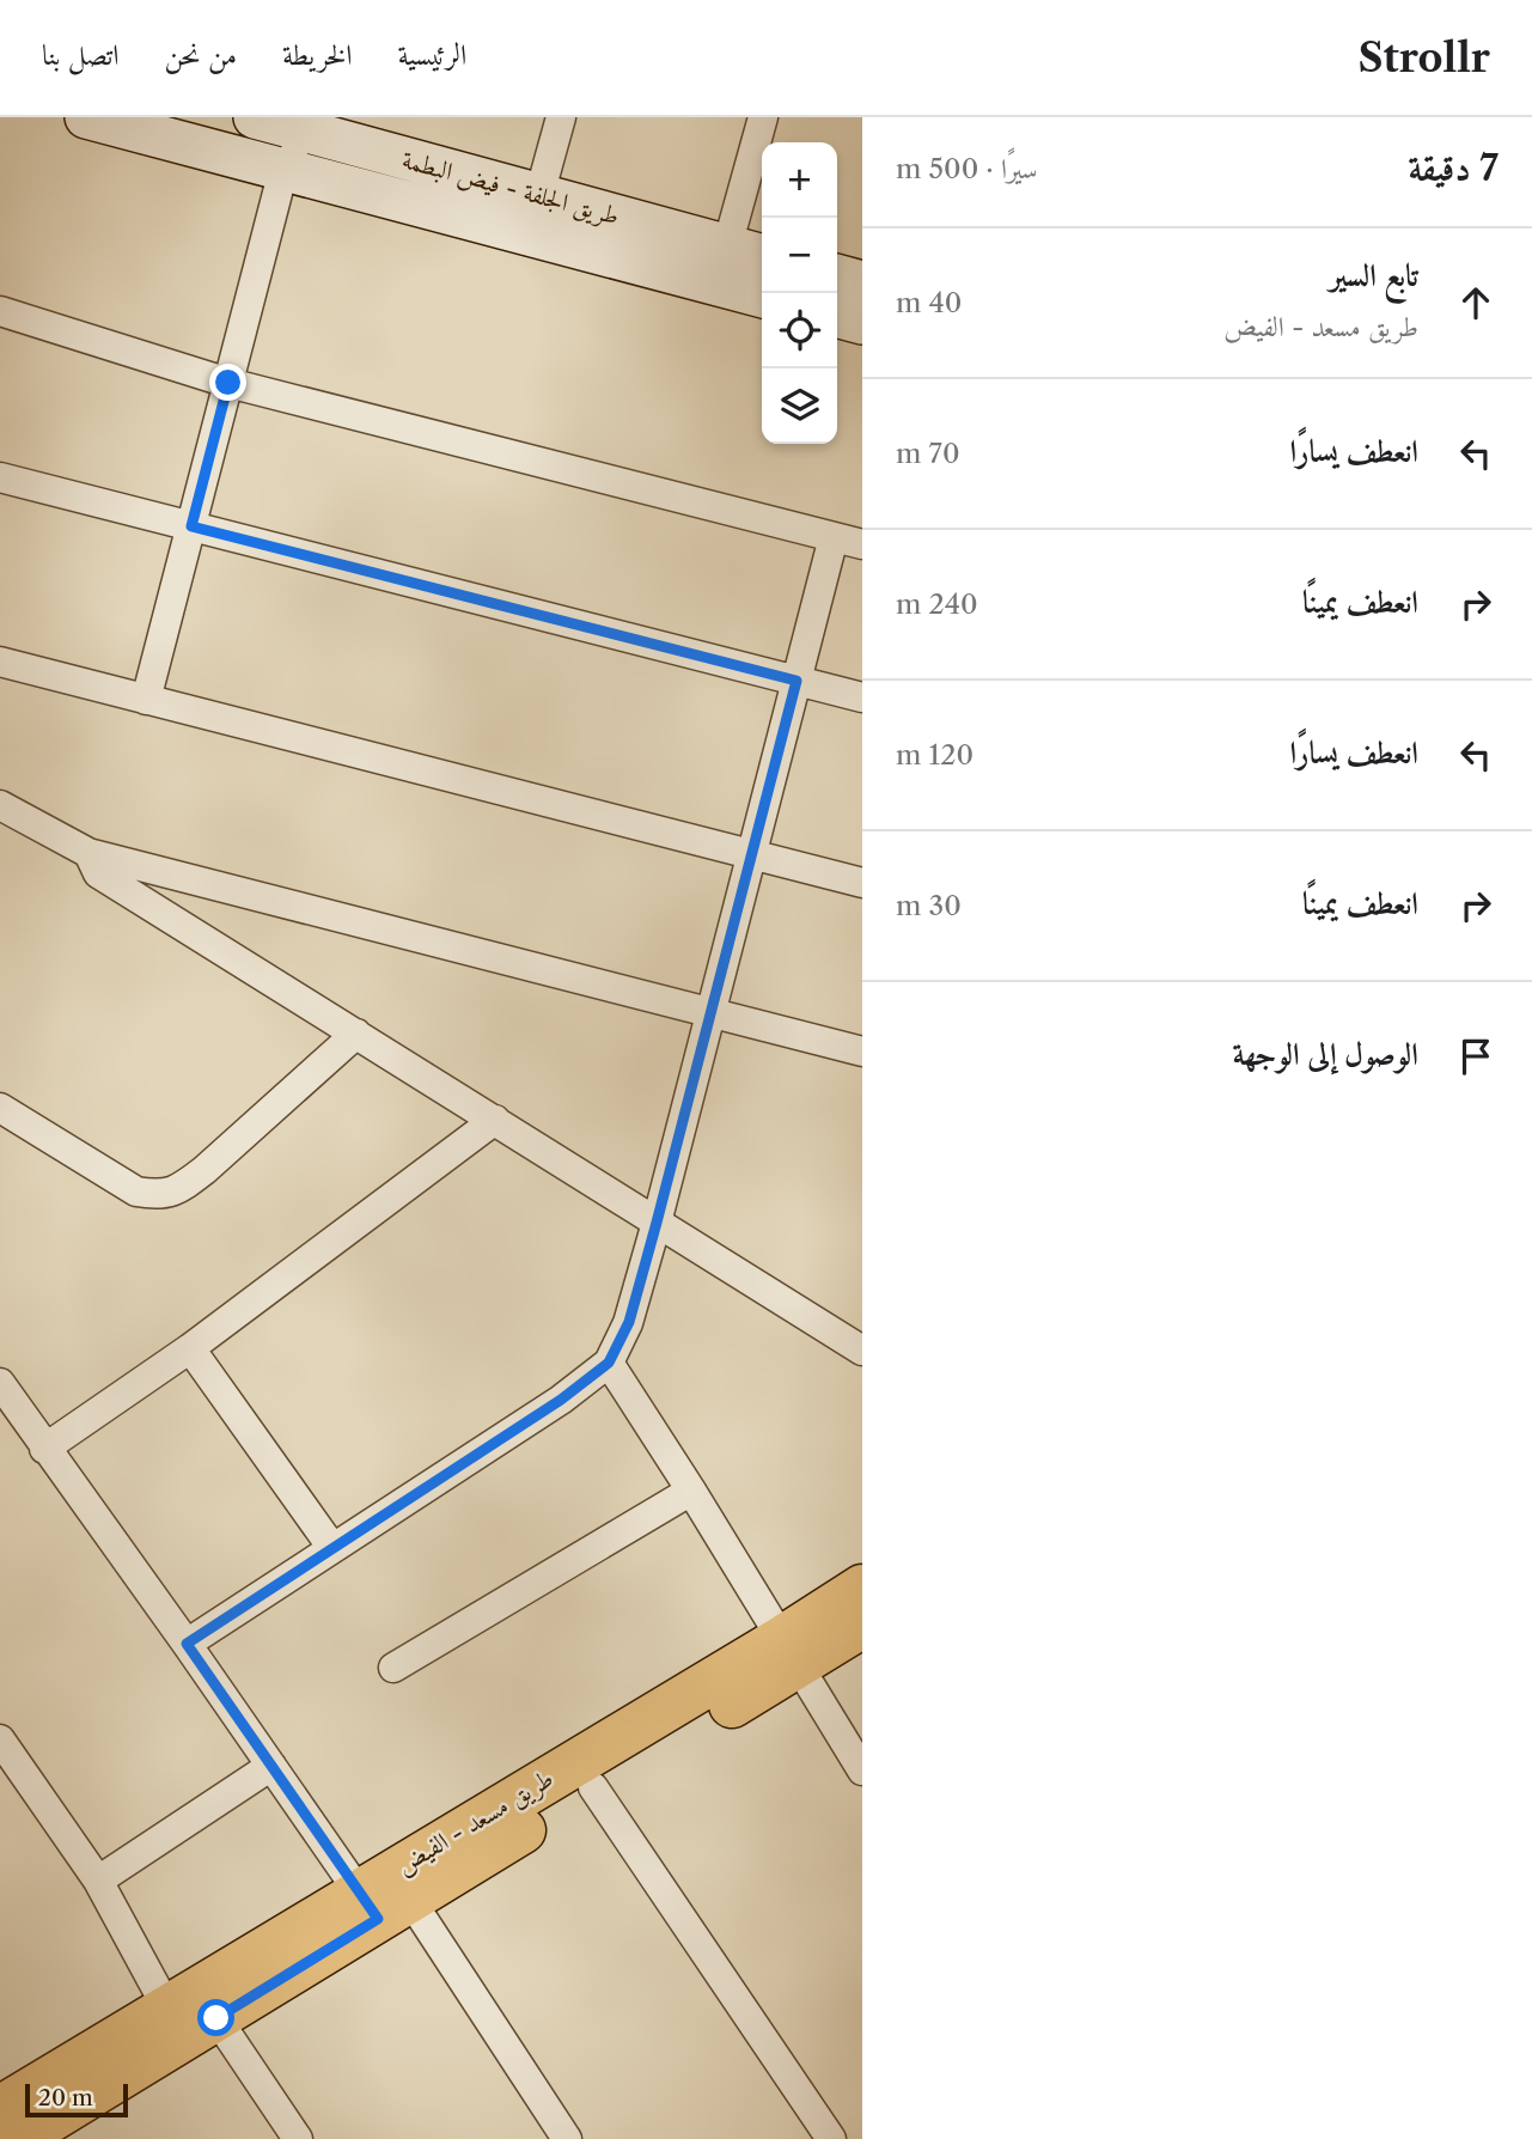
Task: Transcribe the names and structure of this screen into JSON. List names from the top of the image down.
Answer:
{
  "streets": {
    "main road": ["طريق الجلفة - فيض البطمة", "طريق مسعد - الفيض"]
  },
  "scale_bar": "20 m",
  "page": {
    "header": "Strollr",
    "nav": [
      "الرئيسية",
      "الخريطة",
      "من نحن",
      "اتصل بنا"
    ],
    "heading": ["7 دقيقة", "سيرًا · 500 m"],
    "map_buttons": ["+", "−"],
    "list": [
      ["تابع السير", "طريق مسعد - الفيض", "40 m"],
      ["انعطف يسارًا", "70 m"],
      ["انعطف يمينًا", "240 m"],
      ["انعطف يسارًا", "120 m"],
      ["انعطف يمينًا", "30 m"],
      "الوصول إلى الوجهة"
    ],
    "scale": "20 m"
  }
}
